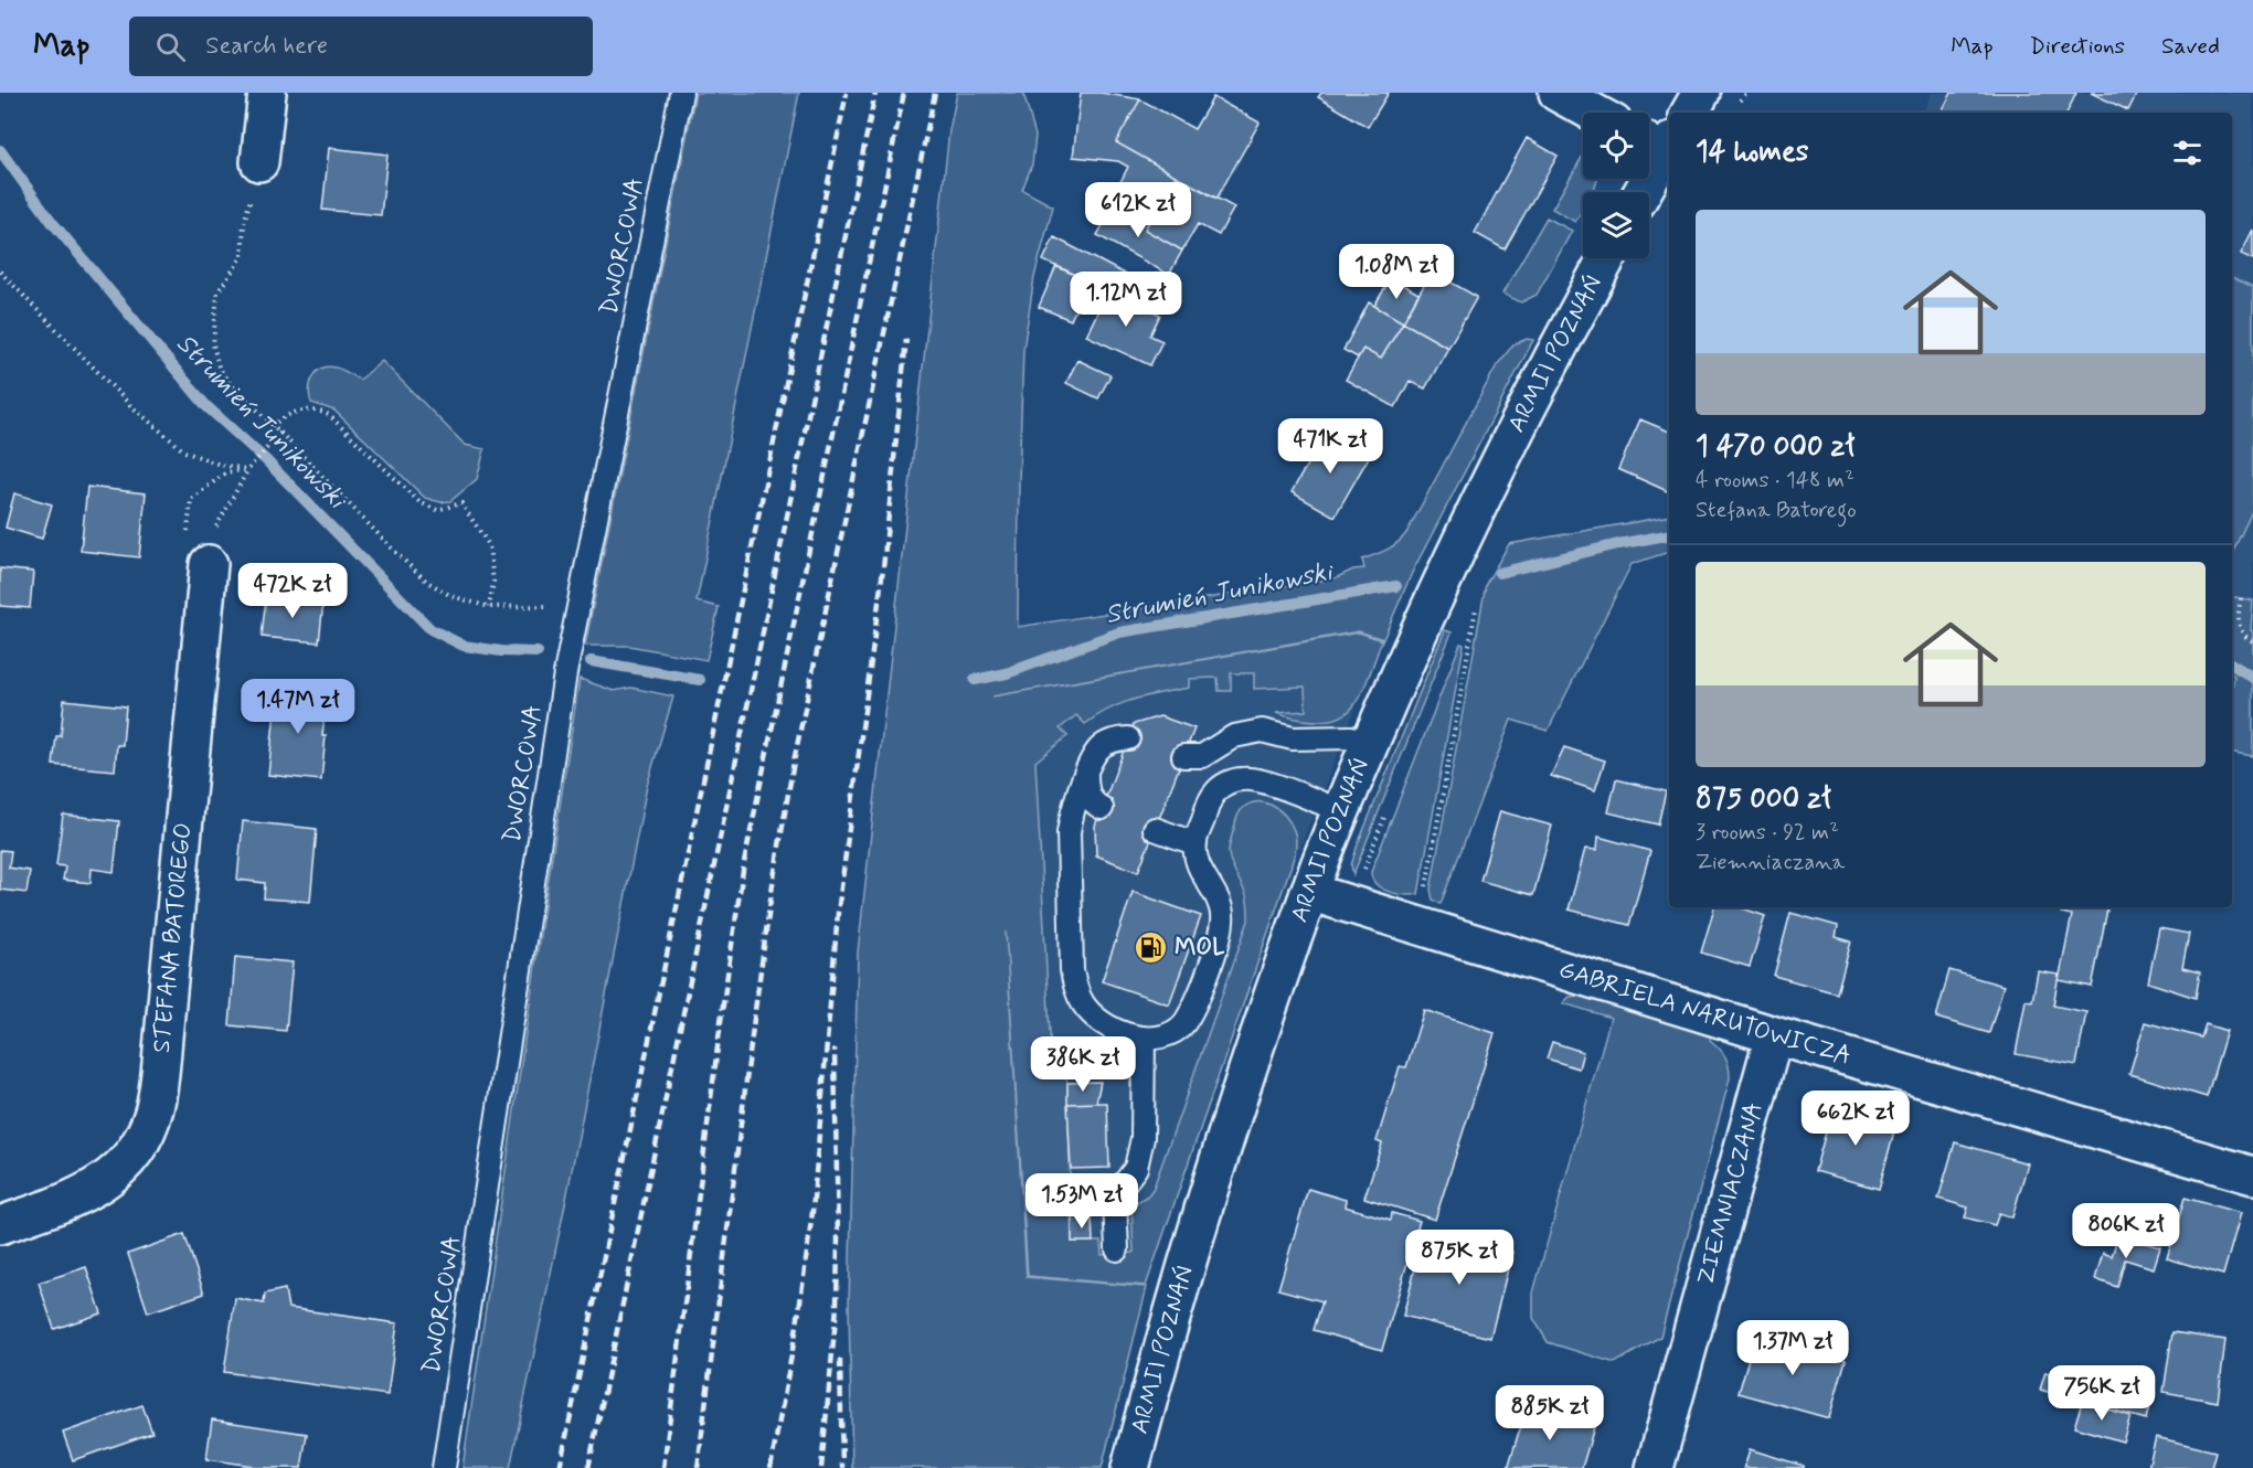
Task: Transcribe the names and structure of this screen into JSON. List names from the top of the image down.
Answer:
{
  "streets": {
    "street": [
      "ARMII POZNAŃ",
      "STEFANA BATOREGO",
      "GABRIELA NARUTOWICZA",
      "ZIEMNIACZANA"
    ],
    "lane": ["DWORCOWA"]
  },
  "crossings": [
    ["ARMII POZNAŃ", "GABRIELA NARUTOWICZA"],
    ["GABRIELA NARUTOWICZA", "ZIEMNIACZANA"]
  ],
  "water": ["Strumień Junikowski"],
  "places": {
    "fuel station": ["MOL"]
  },
  "page": {
    "header": "Map",
    "search": "Search here",
    "nav": ["Map", "Directions", "Saved"],
    "heading": "14 homes",
    "price": [
      "612K zł",
      "1.08M zł",
      "1.12M zł",
      "471K zł",
      "472K zł",
      "1.47M zł",
      "386K zł",
      "662K zł",
      "1.53M zł",
      "806K zł",
      "875K zł",
      "1.37M zł",
      "756K zł",
      "885K zł"
    ],
    "list": [
      {
        "name": "1 470 000 zł",
        "note": "4 rooms · 148 m² · Stefana Batorego"
      },
      {
        "name": "875 000 zł",
        "note": "3 rooms · 92 m² · Ziemniaczana"
      }
    ]
  }
}
